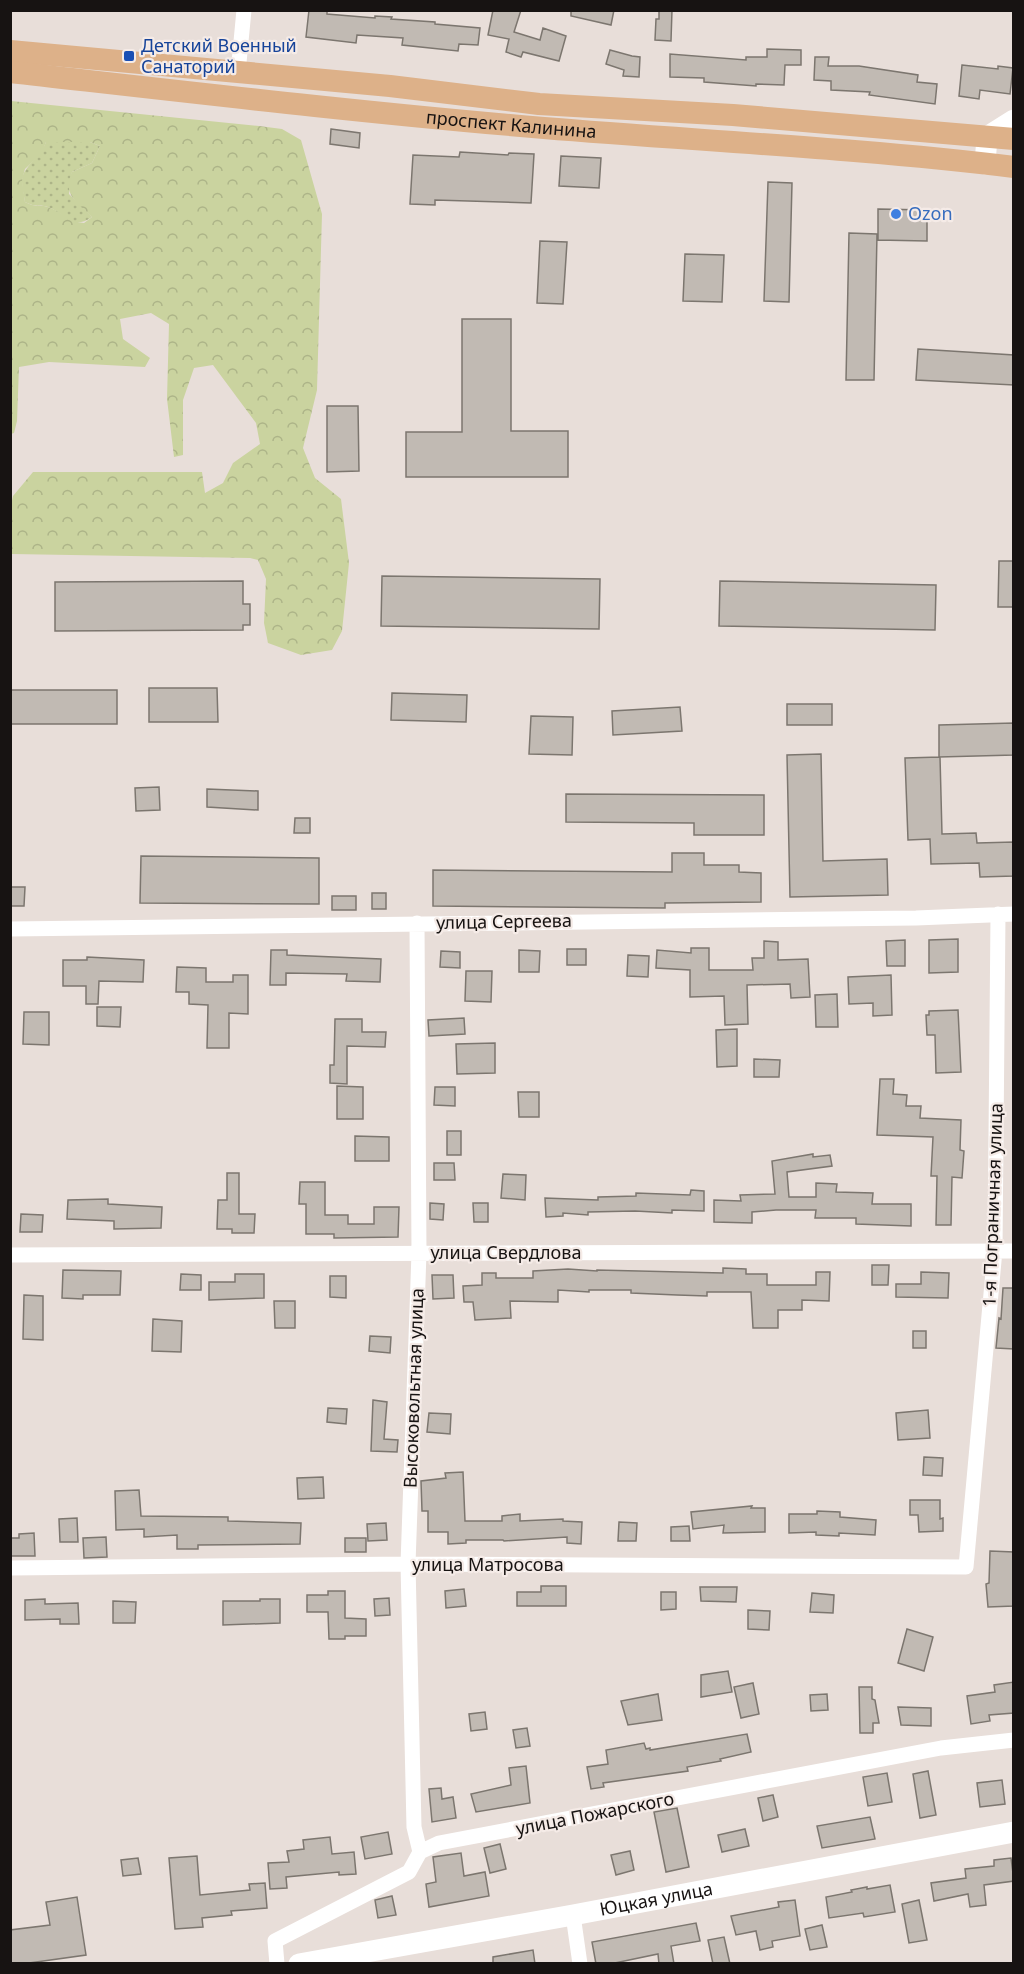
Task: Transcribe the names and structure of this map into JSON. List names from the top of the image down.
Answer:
{
  "streets": {
    "main road": ["проспект Калинина", "Юцкая улица"],
    "street": [
      "улица Сергеева",
      "1-я Пограничная улица",
      "улица Свердлова",
      "Высоковольтная улица",
      "улица Матросова",
      "улица Пожарского"
    ]
  },
  "crossings": [
    ["улица Сергеева", "1-я Пограничная улица"],
    ["улица Сергеева", "Высоковольтная улица"],
    ["1-я Пограничная улица", "улица Свердлова"],
    ["1-я Пограничная улица", "улица Матросова"],
    ["улица Свердлова", "Высоковольтная улица"],
    ["Высоковольтная улица", "улица Матросова"],
    ["Высоковольтная улица", "улица Пожарского"]
  ],
  "places": {
    "transit": ["Детский Военный Санаторий"],
    "other": ["Ozon"]
  }
}
